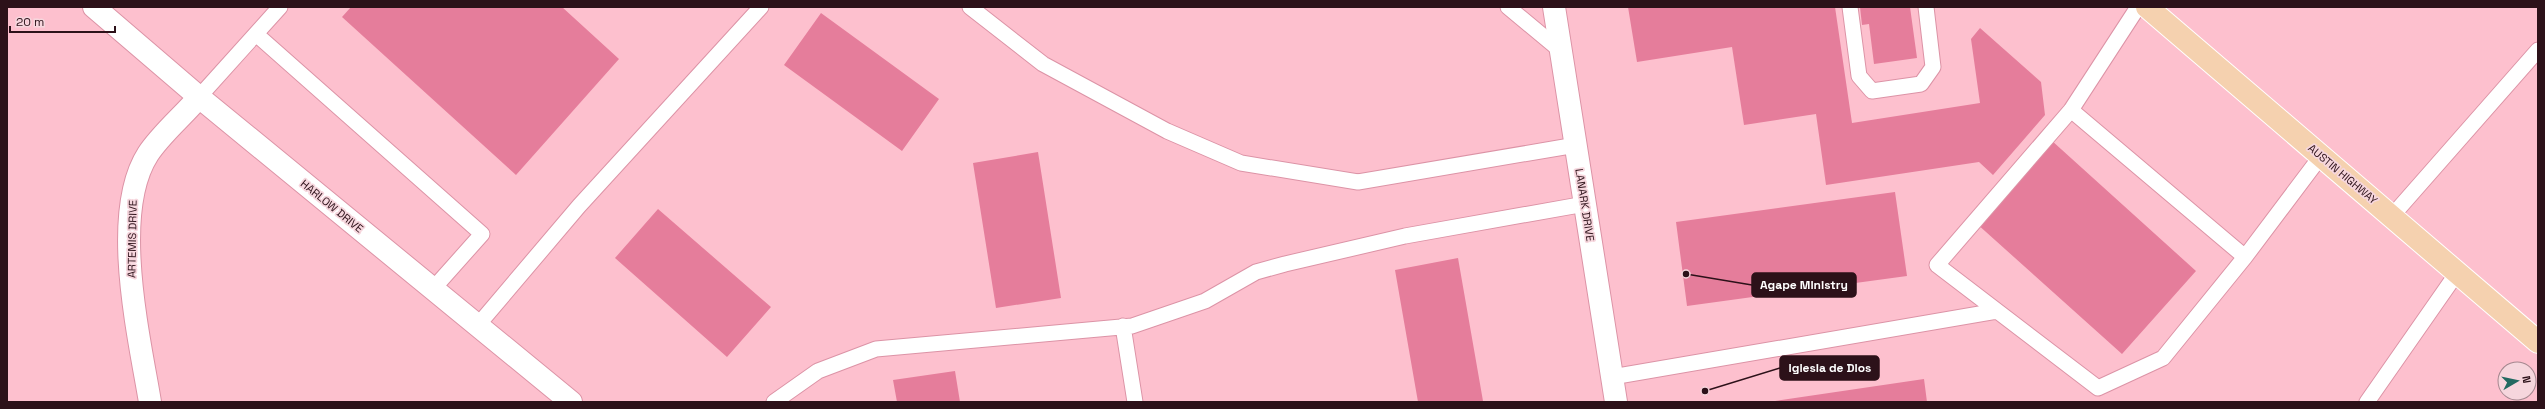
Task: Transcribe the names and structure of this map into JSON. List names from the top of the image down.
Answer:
{
  "streets": {
    "main road": ["AUSTIN HIGHWAY"],
    "street": ["LANARK DRIVE", "HARLOW DRIVE", "ARTEMIS DRIVE"]
  },
  "crossings": [
    ["HARLOW DRIVE", "ARTEMIS DRIVE"]
  ],
  "places": ["Agape Ministry", "Iglesia de Dios"],
  "scale_bar": "20 m",
  "north": "right"
}
